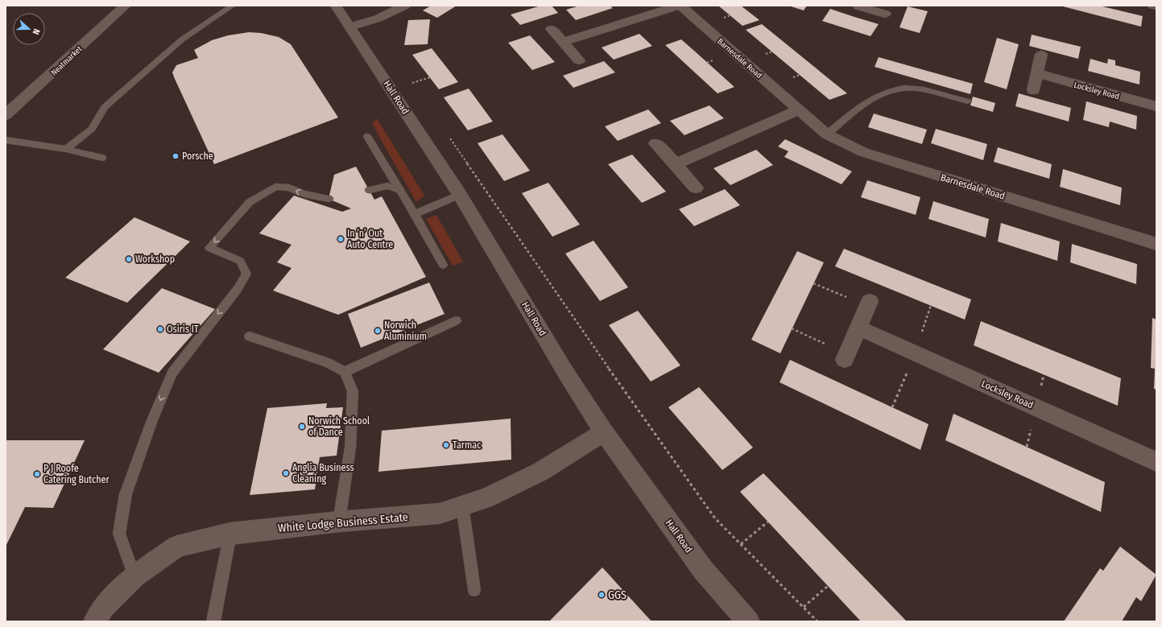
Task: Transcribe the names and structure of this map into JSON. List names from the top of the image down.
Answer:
{
  "streets": {
    "street": [
      "Barnesdale Road",
      "Neatmarket",
      "Locksley Road",
      "Hall Road",
      "White Lodge Business Estate"
    ]
  },
  "crossings": [
    ["Hall Road", "White Lodge Business Estate"]
  ],
  "places": [
    "Porsche",
    "In ‘n’ Out Auto Centre",
    "Workshop",
    "Osiris IT",
    "Norwich Aluminium",
    "Norwich School of Dance",
    "Tarmac",
    "Anglia Business Cleaning",
    "P J Roofe Catering Butcher",
    "GGS"
  ],
  "north": "right"
}
